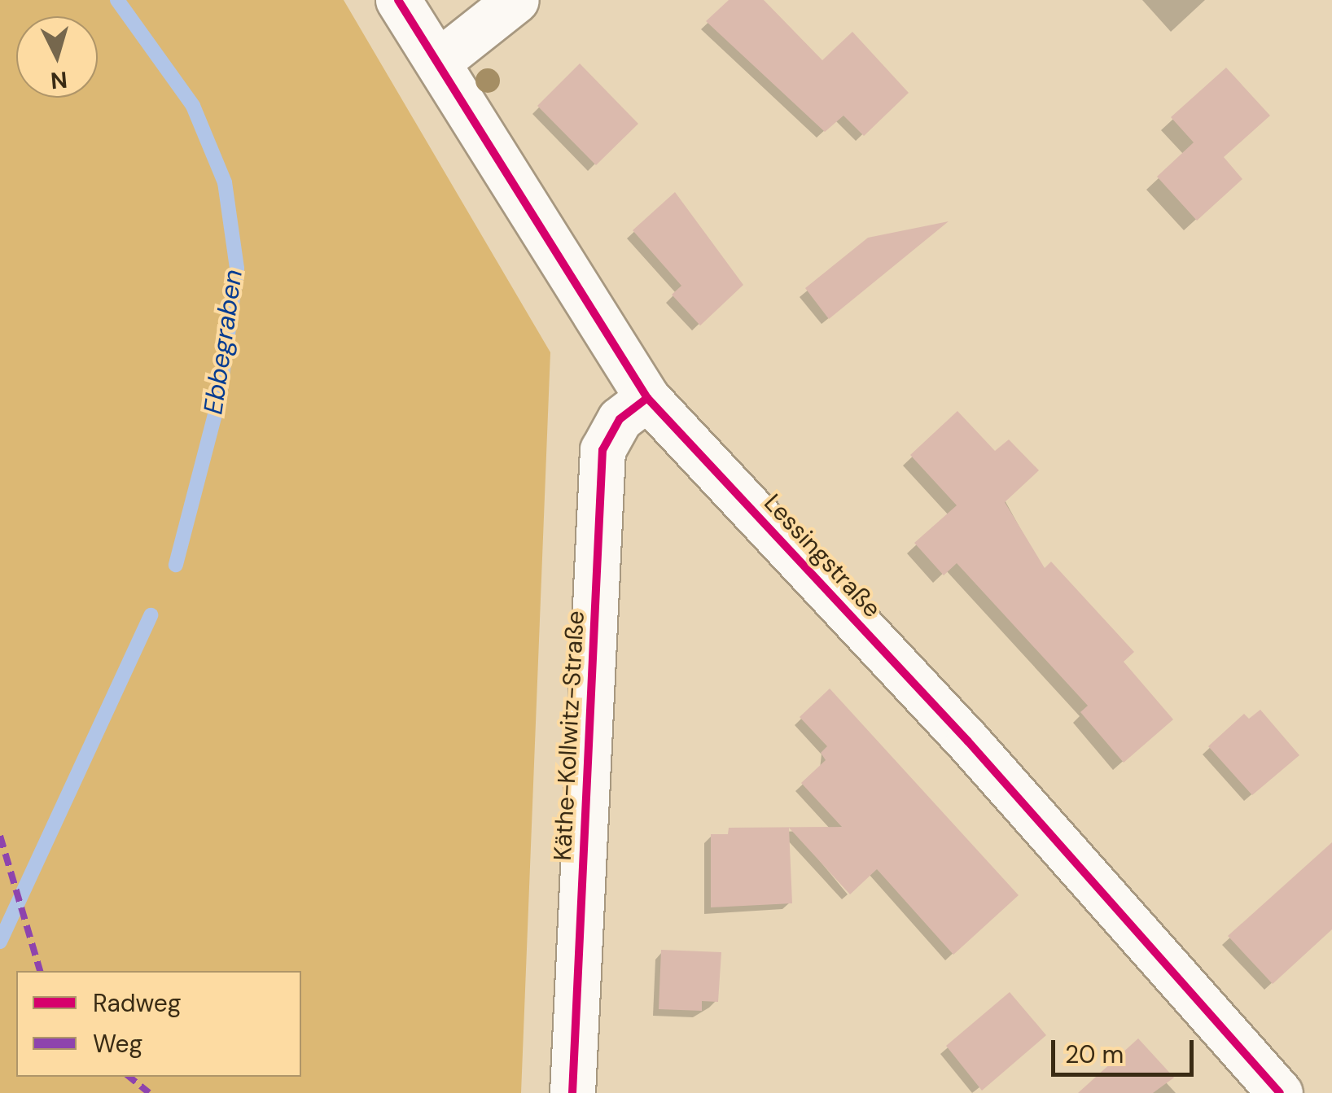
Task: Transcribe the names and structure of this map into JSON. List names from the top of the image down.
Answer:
{
  "streets": {
    "street": ["Lessingstraße", "Käthe-Kollwitz-Straße"]
  },
  "crossings": [
    ["Lessingstraße", "Käthe-Kollwitz-Straße"]
  ],
  "water": ["Ebbegraben"],
  "legend": ["Radweg", "Weg"],
  "scale_bar": "20 m",
  "north": "bottom"
}
